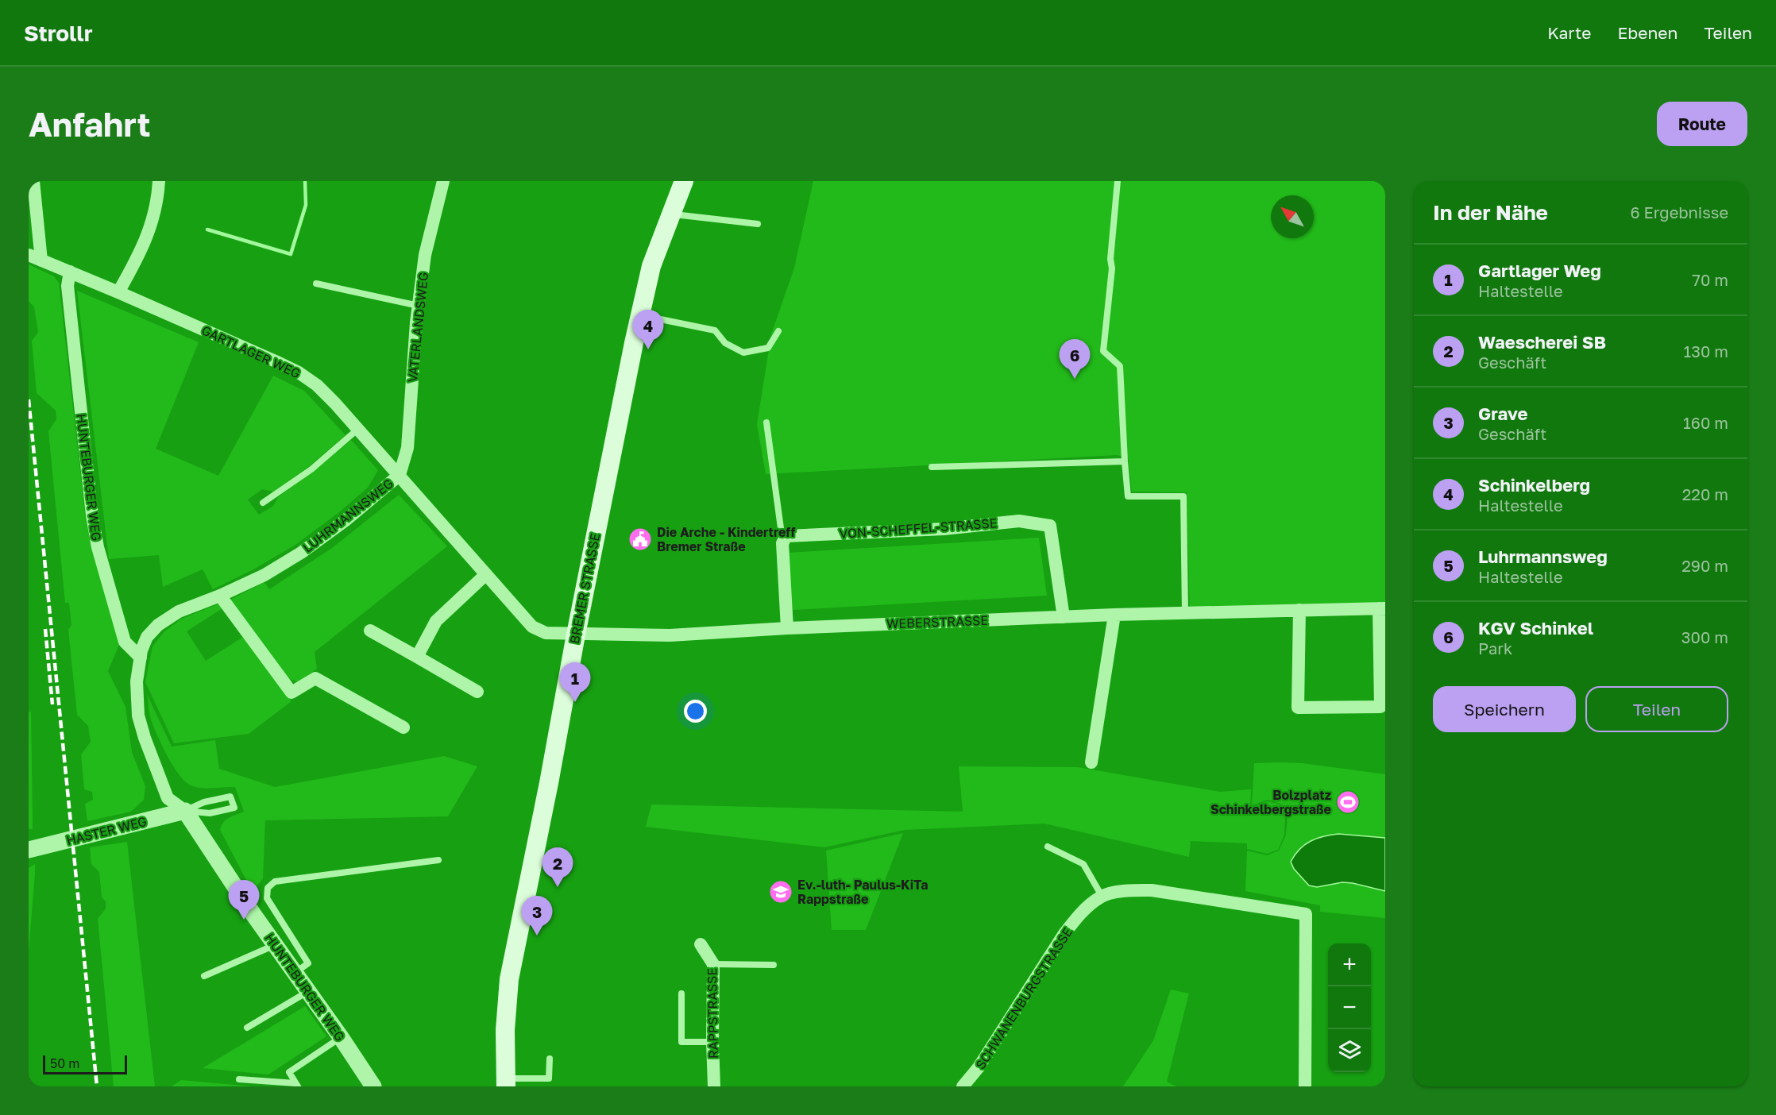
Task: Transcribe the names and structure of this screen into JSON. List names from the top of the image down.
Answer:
{
  "streets": {
    "main road": ["BREMER STRASSE"],
    "street": [
      "VATERLANDSWEG",
      "GARTLAGER WEG",
      "HUNTEBURGER WEG",
      "LUHRMANNSWEG",
      "VON-SCHEFFEL-STRASSE",
      "WEBERSTRASSE",
      "HASTER WEG",
      "SCHWANENBURGSTRASSE",
      "RAPPSTRASSE"
    ]
  },
  "crossings": [
    ["VATERLANDSWEG", "GARTLAGER WEG"],
    ["VATERLANDSWEG", "LUHRMANNSWEG"],
    ["GARTLAGER WEG", "HUNTEBURGER WEG"],
    ["GARTLAGER WEG", "LUHRMANNSWEG"],
    ["GARTLAGER WEG", "BREMER STRASSE"],
    ["GARTLAGER WEG", "WEBERSTRASSE"],
    ["HUNTEBURGER WEG", "LUHRMANNSWEG"],
    ["HUNTEBURGER WEG", "HASTER WEG"],
    ["VON-SCHEFFEL-STRASSE", "WEBERSTRASSE"],
    ["BREMER STRASSE", "WEBERSTRASSE"]
  ],
  "places": {
    "public building": ["Die Arche - Kindertreff Bremer Straße"],
    "sports": ["Bolzplatz Schinkelbergstraße"],
    "school or university": ["Ev.-luth- Paulus-KiTa Rappstraße"]
  },
  "scale_bar": "50 m",
  "north": "top left",
  "page": {
    "header": "Strollr",
    "nav": ["Karte", "Ebenen", "Teilen"],
    "buttons": [
      "Route",
      ["Speichern", "Teilen"]
    ],
    "title": "Anfahrt",
    "heading": ["In der Nähe", "6 Ergebnisse"],
    "list": [
      {
        "mark": "1",
        "name": "Gartlager Weg",
        "note": "Haltestelle",
        "value": "70 m"
      },
      {
        "mark": "2",
        "name": "Waescherei SB",
        "note": "Geschäft",
        "value": "130 m"
      },
      {
        "mark": "3",
        "name": "Grave",
        "note": "Geschäft",
        "value": "160 m"
      },
      {
        "mark": "4",
        "name": "Schinkelberg",
        "note": "Haltestelle",
        "value": "220 m"
      },
      {
        "mark": "5",
        "name": "Luhrmannsweg",
        "note": "Haltestelle",
        "value": "290 m"
      },
      {
        "mark": "6",
        "name": "KGV Schinkel",
        "note": "Park",
        "value": "300 m"
      }
    ],
    "pins": [
      "4",
      "6",
      "1",
      "2",
      "5",
      "3"
    ],
    "map_buttons": ["+", "−"],
    "scale": "50 m"
  }
}
